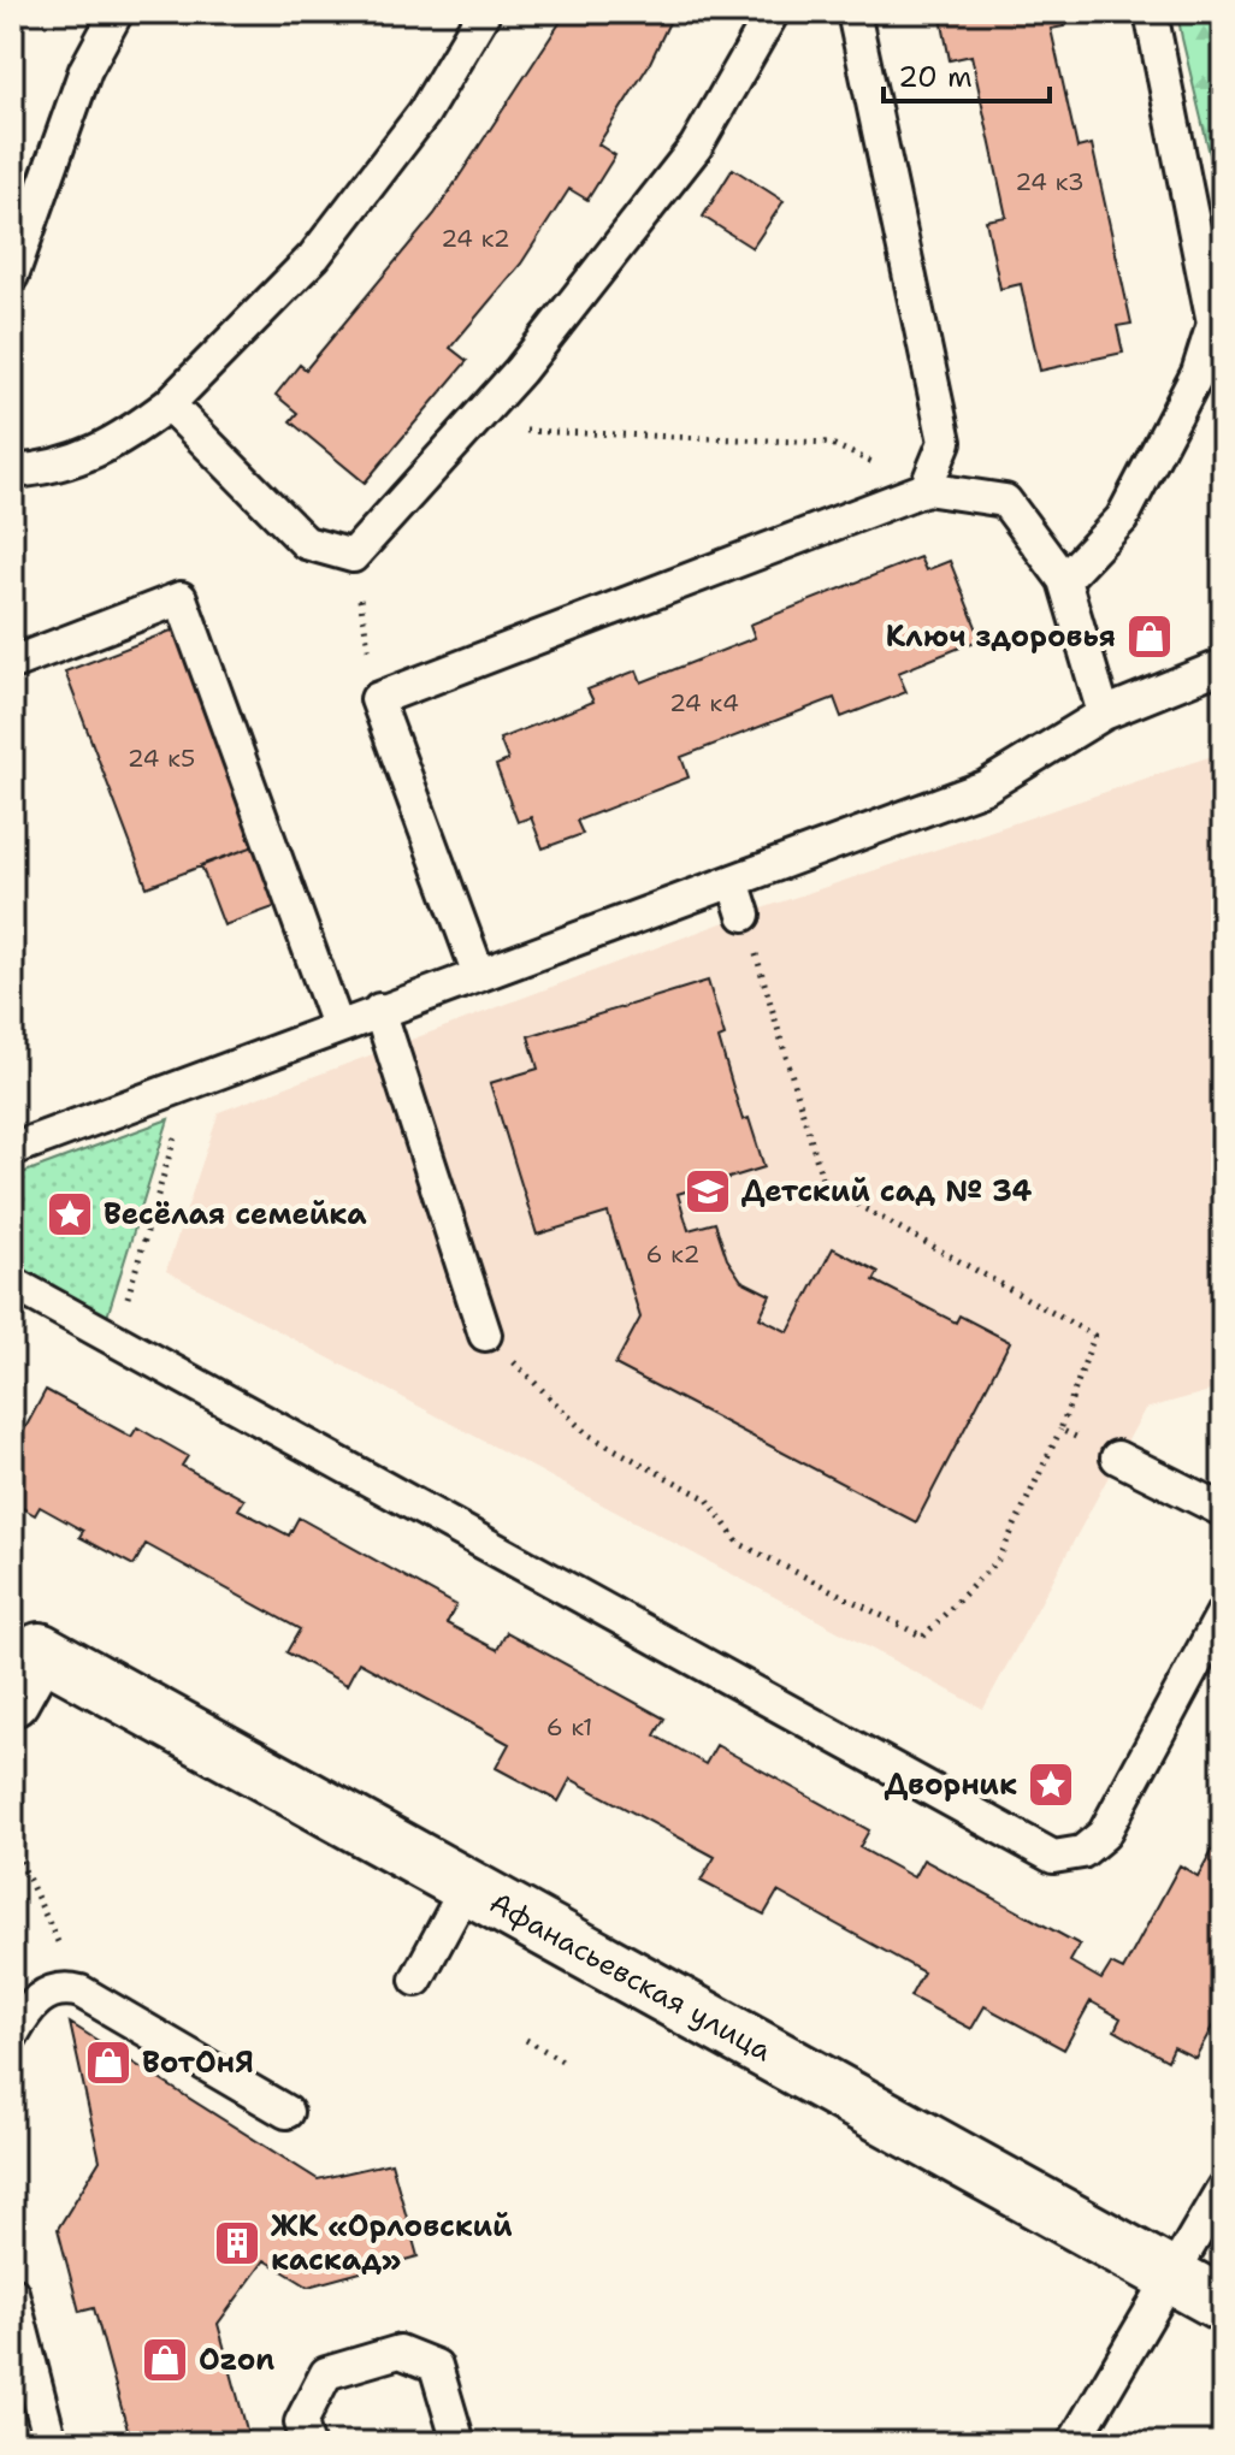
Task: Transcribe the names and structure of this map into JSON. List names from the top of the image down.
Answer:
{
  "streets": {
    "street": ["Афанасьевская улица"]
  },
  "places": {
    "shop": ["Ключ здоровья", "ВотОнЯ", "Ozon"],
    "school or university": ["Детский сад № 34"],
    "place": ["Весёлая семейка", "Дворник"],
    "building": ["ЖК «Орловский каскад»"]
  },
  "house_numbers": [
    "24 к3",
    "24 к2",
    "24 к4",
    "24 к5",
    "6 к2",
    "6 к1"
  ],
  "scale_bar": "20 m"
}
